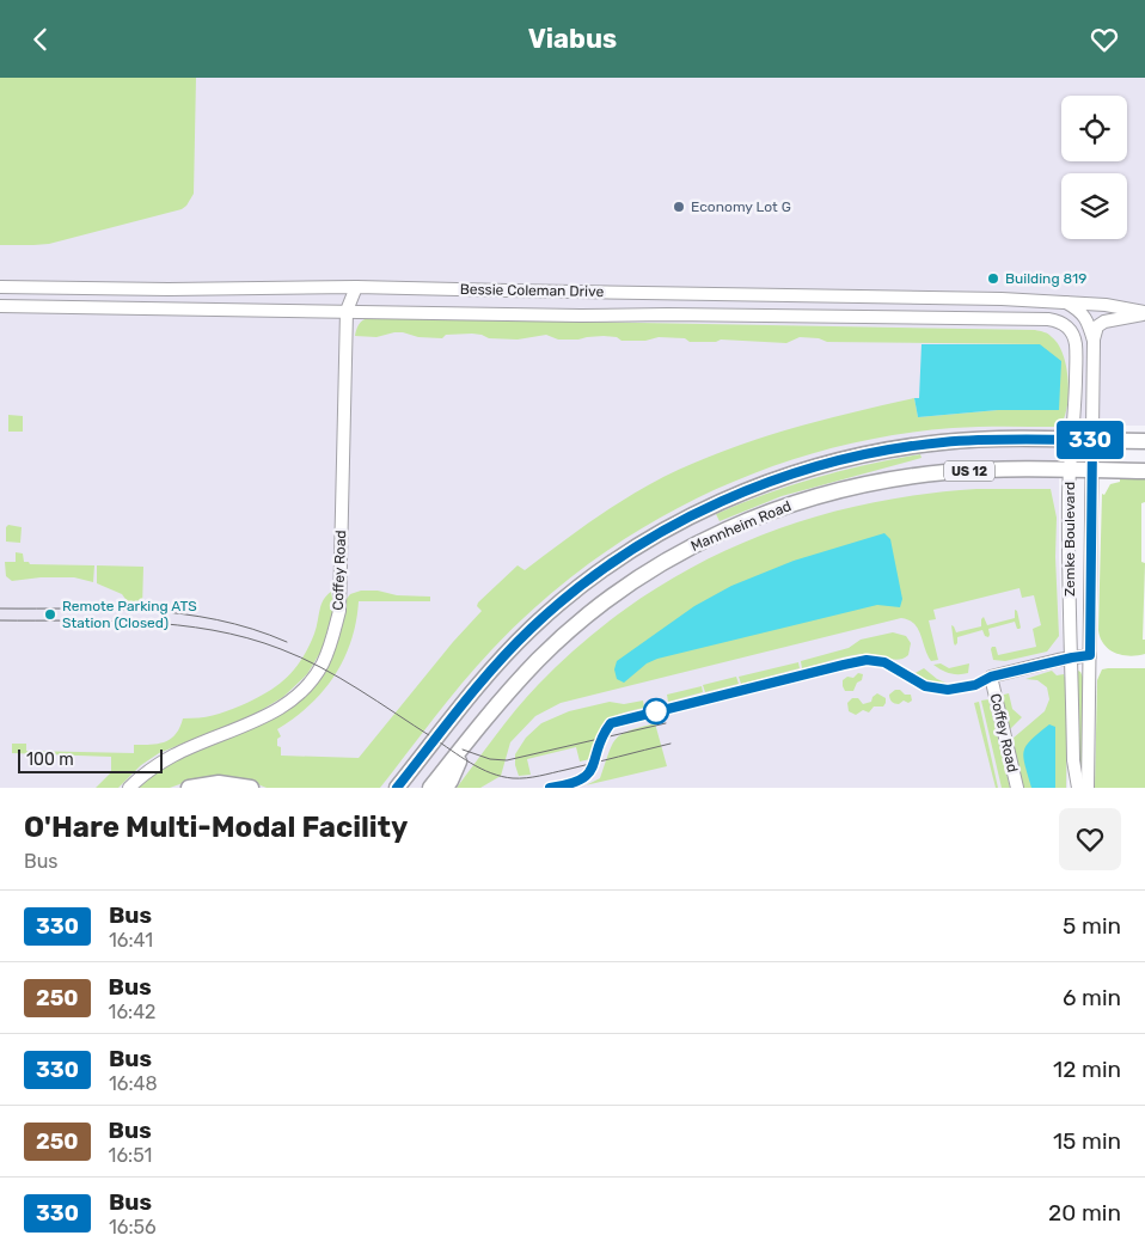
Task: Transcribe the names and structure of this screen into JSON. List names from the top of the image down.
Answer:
{
  "streets": {
    "main road": ["US 12", "Mannheim Road"],
    "street": ["Bessie Coleman Drive", "Zemke Boulevard", "Coffey Road"]
  },
  "crossings": [
    ["Bessie Coleman Drive", "Zemke Boulevard"],
    ["Bessie Coleman Drive", "Coffey Road"],
    ["Mannheim Road", "Zemke Boulevard"],
    ["Zemke Boulevard", "Coffey Road"]
  ],
  "places": ["Economy Lot G", "Building 819", "Remote Parking ATS Station (Closed)"],
  "lines": ["bus line 330"],
  "scale_bar": "100 m",
  "page": {
    "header": "Viabus",
    "on_map": "330",
    "scale": "100 m",
    "heading": ["O'Hare Multi-Modal Facility", "Bus"],
    "list": [
      {
        "mark": "330",
        "name": "Bus",
        "note": "16:41",
        "value": "5 min"
      },
      {
        "mark": "250",
        "name": "Bus",
        "note": "16:42",
        "value": "6 min"
      },
      {
        "mark": "330",
        "name": "Bus",
        "note": "16:48",
        "value": "12 min"
      },
      {
        "mark": "250",
        "name": "Bus",
        "note": "16:51",
        "value": "15 min"
      },
      {
        "mark": "330",
        "name": "Bus",
        "note": "16:56",
        "value": "20 min"
      }
    ]
  }
}
